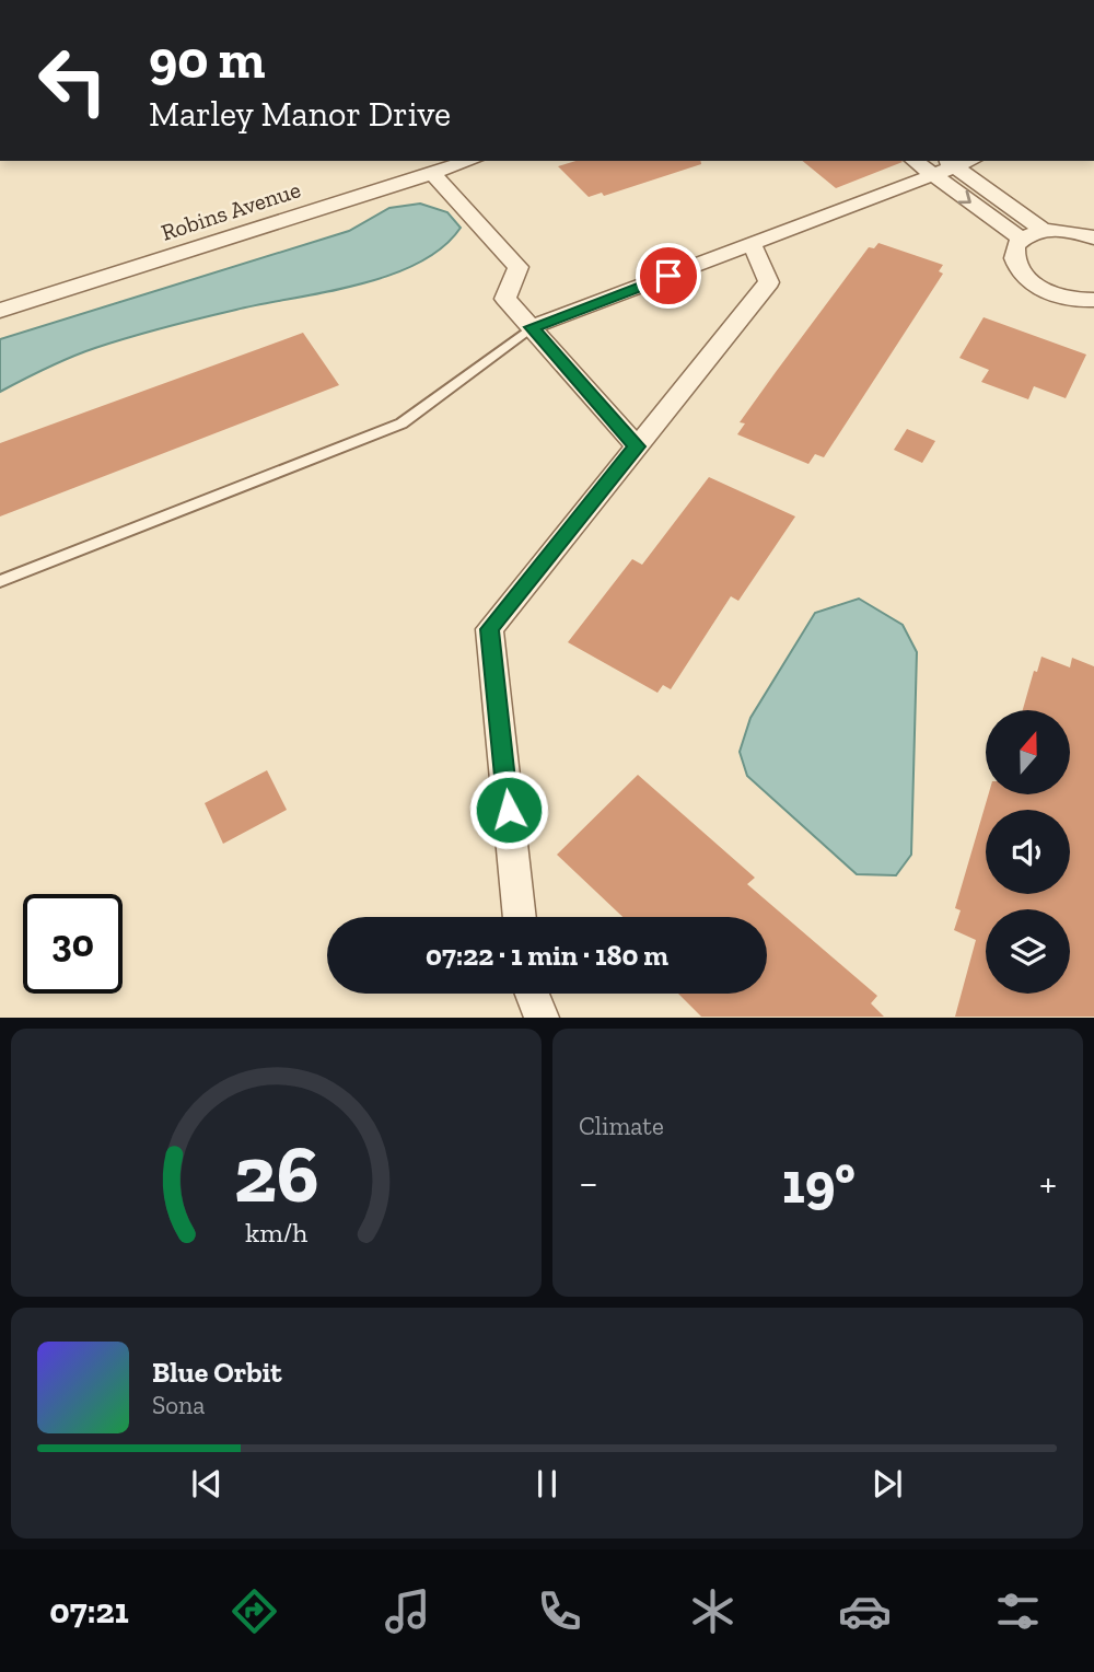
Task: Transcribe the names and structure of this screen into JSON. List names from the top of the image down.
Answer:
{
  "streets": {
    "street": ["Robins Avenue"]
  },
  "north": "top",
  "page": {
    "turn": ["90 m", "Marley Manor Drive"],
    "limit": "30",
    "trip": "07:22 · 1 min · 180 m",
    "tile": "Climate",
    "heat": ["−", "19°", "+"],
    "song": ["Blue Orbit", "Sona"],
    "tabs": "07:21",
    "gauge": ["26", "km/h"]
  }
}
